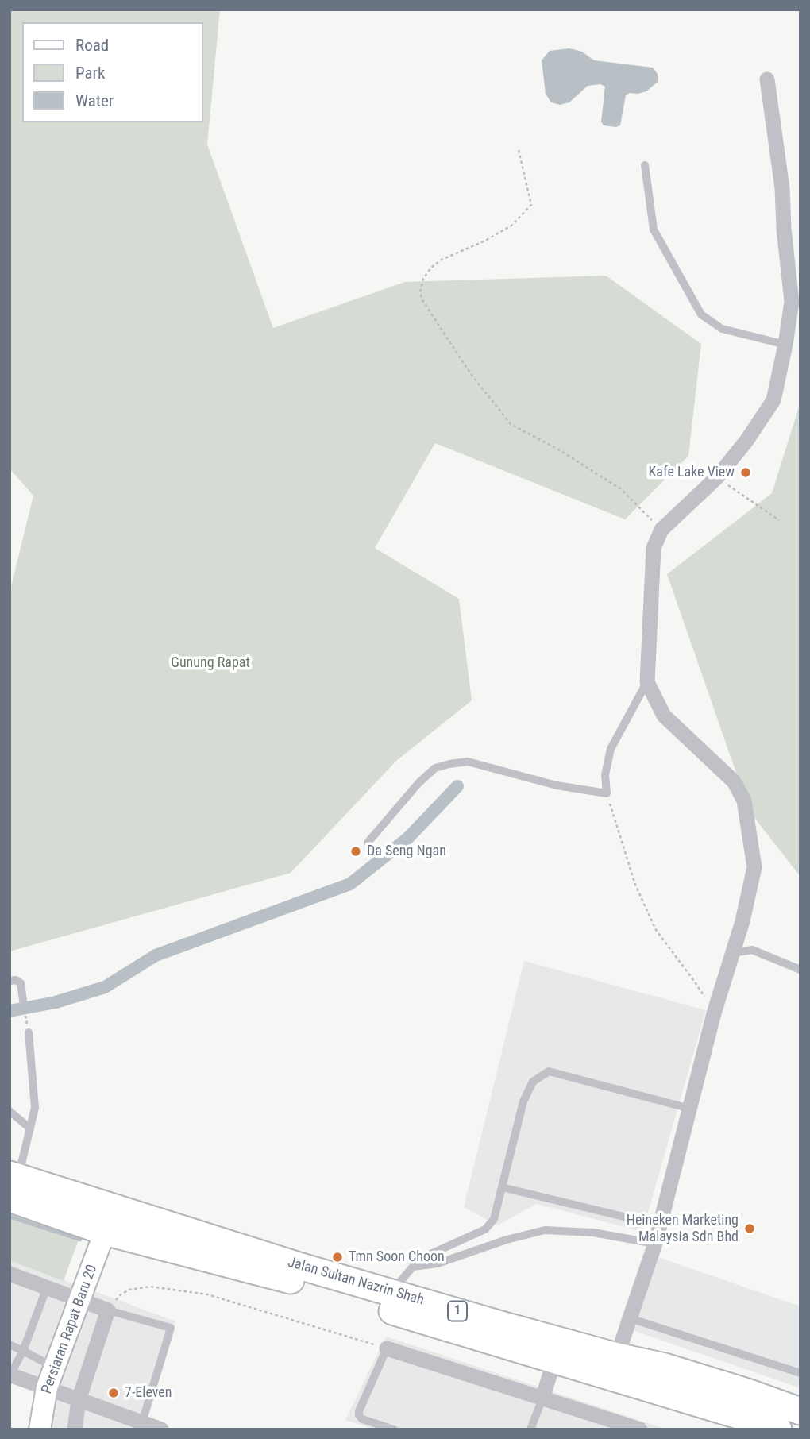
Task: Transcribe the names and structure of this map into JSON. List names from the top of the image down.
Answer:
{
  "streets": {
    "highway": ["Jalan Sultan Nazrin Shah", "1"],
    "street": ["Persiaran Rapat Baru 20"]
  },
  "crossings": [
    ["Jalan Sultan Nazrin Shah", "Persiaran Rapat Baru 20"]
  ],
  "parks": ["Gunung Rapat"],
  "places": [
    "Kafe Lake View",
    "Da Seng Ngan",
    "Heineken Marketing Malaysia Sdn Bhd",
    "Tmn Soon Choon",
    "7-Eleven"
  ],
  "legend": ["Road", "Park", "Water"]
}
